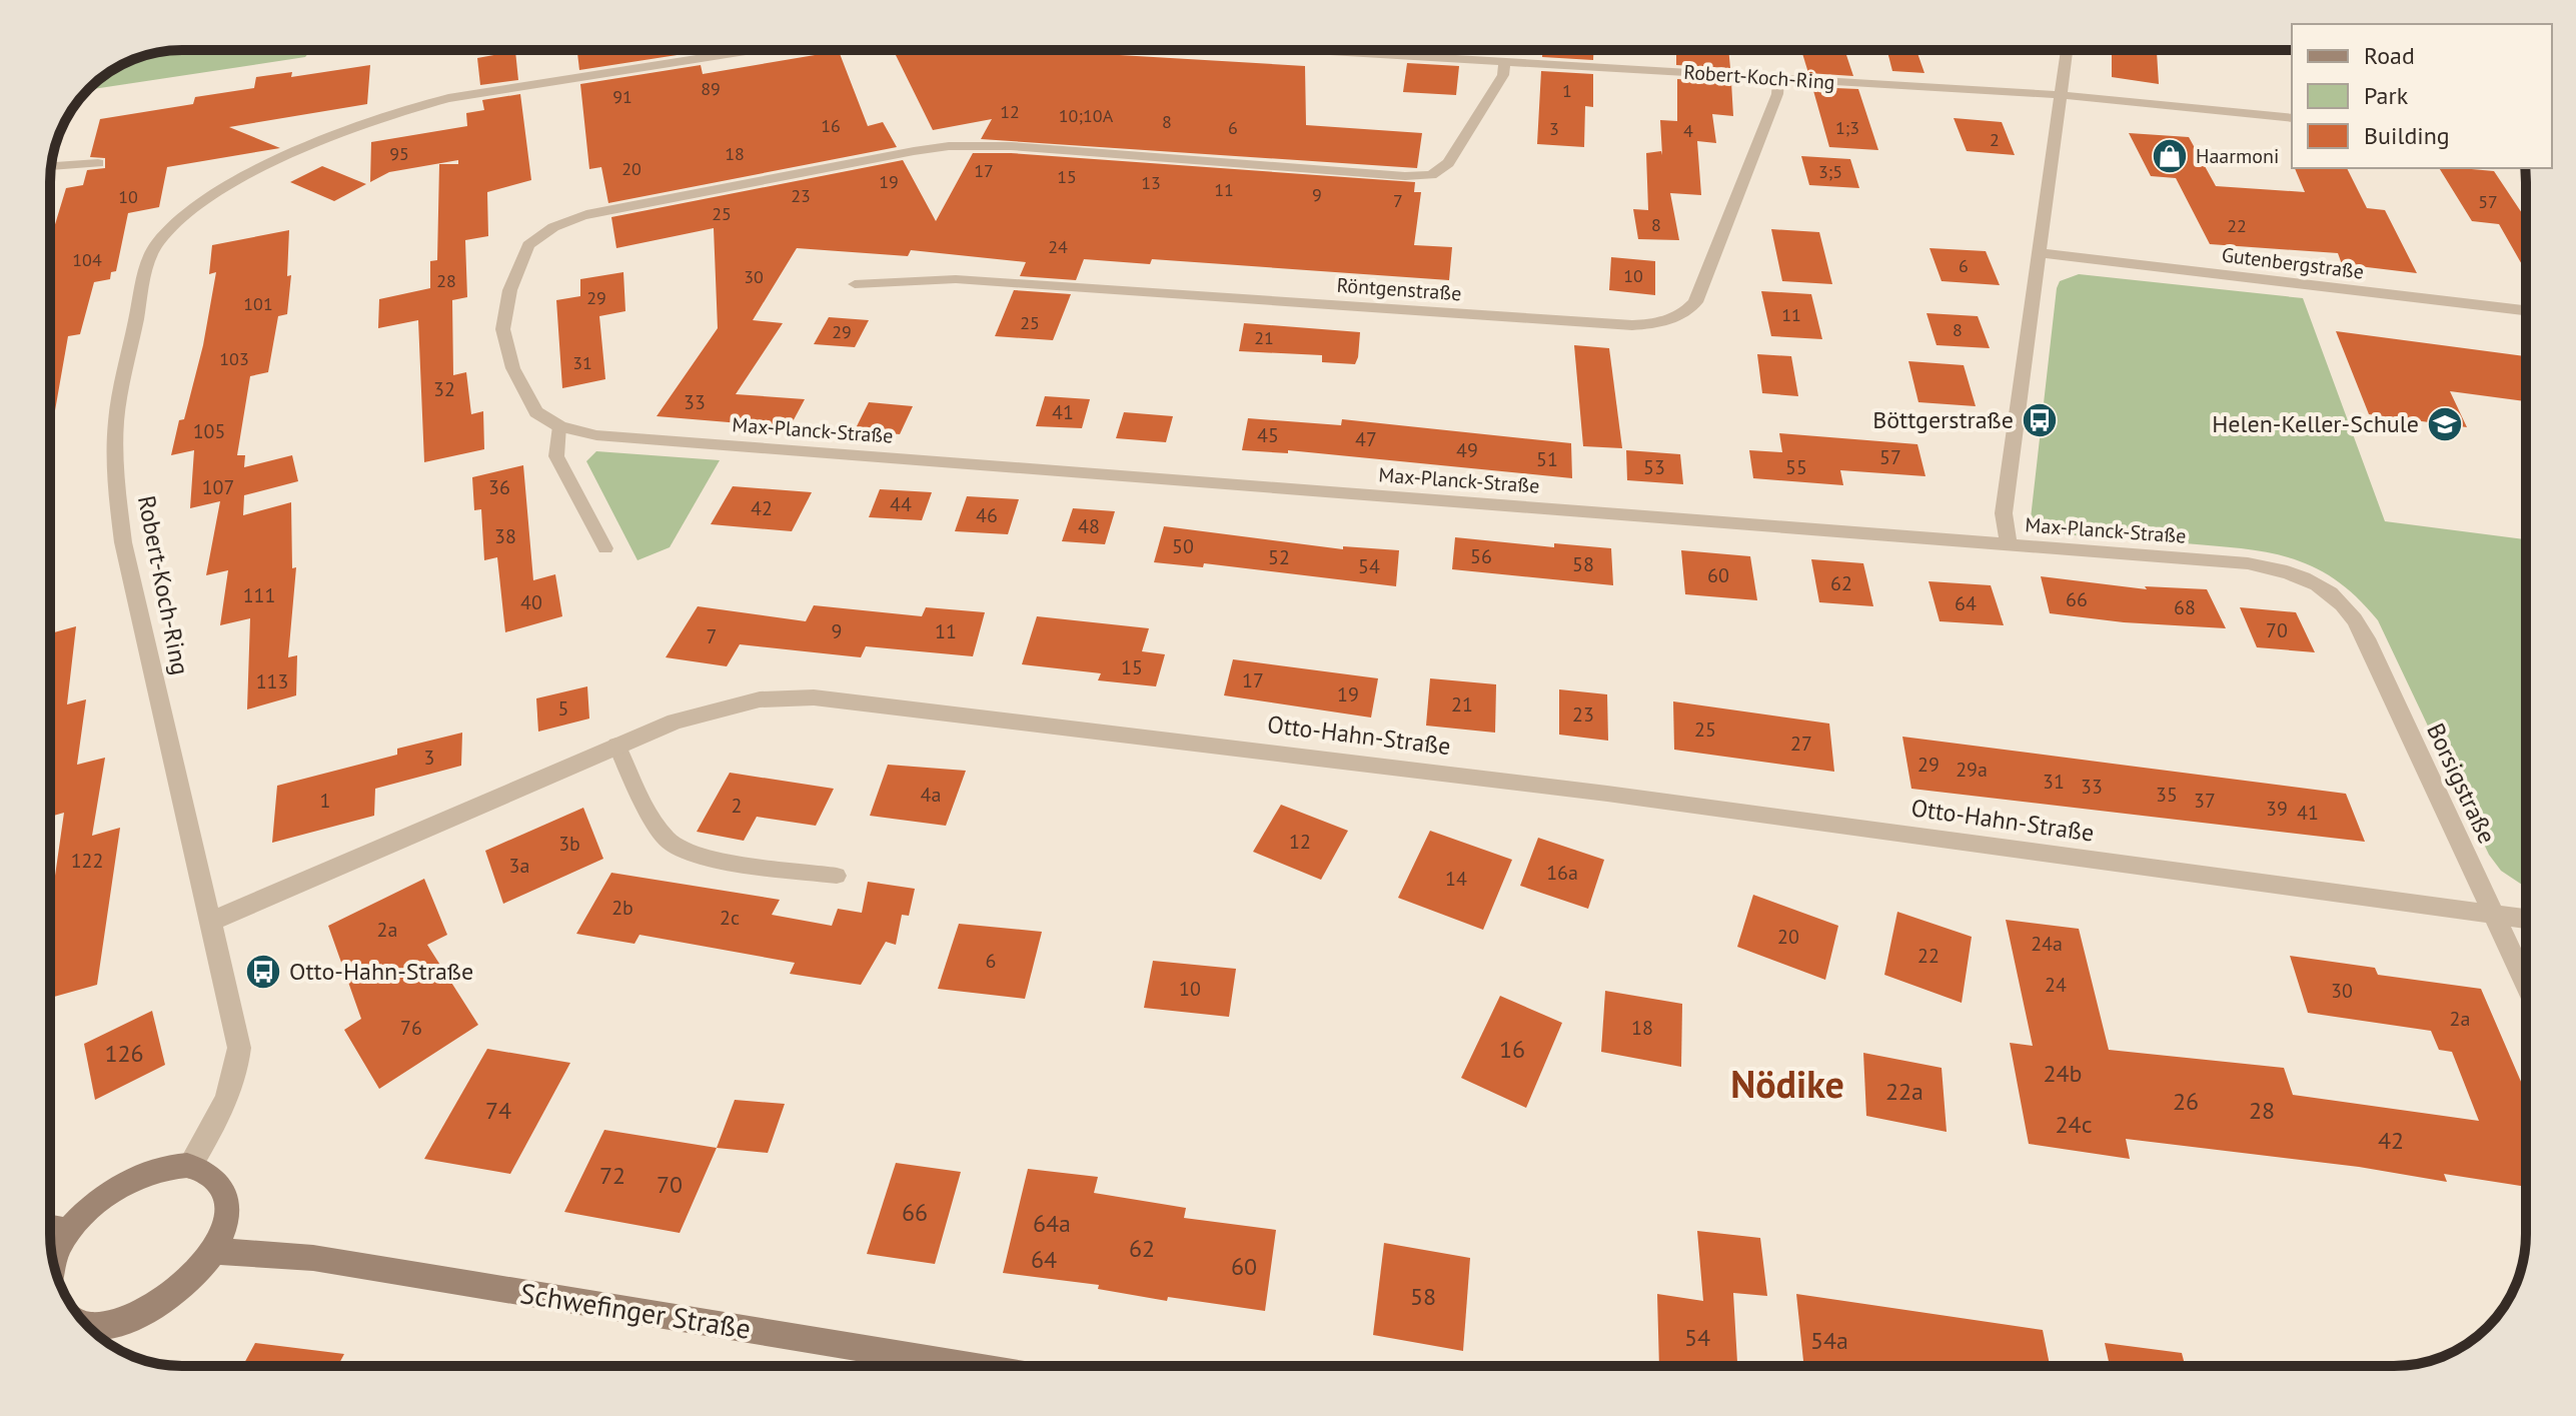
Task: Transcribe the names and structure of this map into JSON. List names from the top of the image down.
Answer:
{
  "streets": {
    "street": [
      "Robert-Koch-Ring",
      "Gutenbergstraße",
      "Röntgenstraße",
      "Max-Planck-Straße",
      "Otto-Hahn-Straße",
      "Borsigstraße",
      "Schwefinger Straße"
    ]
  },
  "crossings": [
    ["Robert-Koch-Ring", "Röntgenstraße"],
    ["Robert-Koch-Ring", "Max-Planck-Straße"],
    ["Robert-Koch-Ring", "Otto-Hahn-Straße"],
    ["Max-Planck-Straße", "Borsigstraße"],
    ["Otto-Hahn-Straße", "Borsigstraße"]
  ],
  "districts": ["Nödike"],
  "places": {
    "shop": ["Haarmoni"],
    "bus stop": ["Böttgerstraße", "Otto-Hahn-Straße"],
    "school or university": ["Helen-Keller-Schule"]
  },
  "house_numbers": [
    "89",
    "1",
    "91",
    "12",
    "10;10A",
    "8",
    "16",
    "6",
    "1;3",
    "3",
    "4",
    "2",
    "95",
    "18",
    "20",
    "17",
    "3;5",
    "15",
    "19",
    "13",
    "11",
    "9",
    "23",
    "10",
    "7",
    "57",
    "25",
    "8",
    "22",
    "24",
    "104",
    "6",
    "10",
    "30",
    "28",
    "29",
    "101",
    "11",
    "25",
    "8",
    "29",
    "21",
    "103",
    "31",
    "32",
    "33",
    "41",
    "105",
    "45",
    "47",
    "49",
    "57",
    "51",
    "53",
    "55",
    "107",
    "36",
    "44",
    "42",
    "46",
    "48",
    "38",
    "50",
    "56",
    "52",
    "58",
    "54",
    "60",
    "62",
    "111",
    "66",
    "40",
    "64",
    "68",
    "70",
    "9",
    "11",
    "7",
    "15",
    "17",
    "113",
    "19",
    "21",
    "5",
    "23",
    "25",
    "27",
    "3",
    "29",
    "29a",
    "31",
    "33",
    "4a",
    "35",
    "1",
    "37",
    "2",
    "39",
    "41",
    "12",
    "3b",
    "122",
    "3a",
    "16a",
    "14",
    "2b",
    "2c",
    "2a",
    "20",
    "24a",
    "22",
    "6",
    "24",
    "10",
    "30",
    "2a",
    "76",
    "18",
    "16",
    "126",
    "24b",
    "22a",
    "26",
    "74",
    "28",
    "24c",
    "42",
    "72",
    "70",
    "66",
    "64a",
    "62",
    "64",
    "60",
    "58",
    "54",
    "54a"
  ],
  "legend": ["Road", "Park", "Building"]
}
